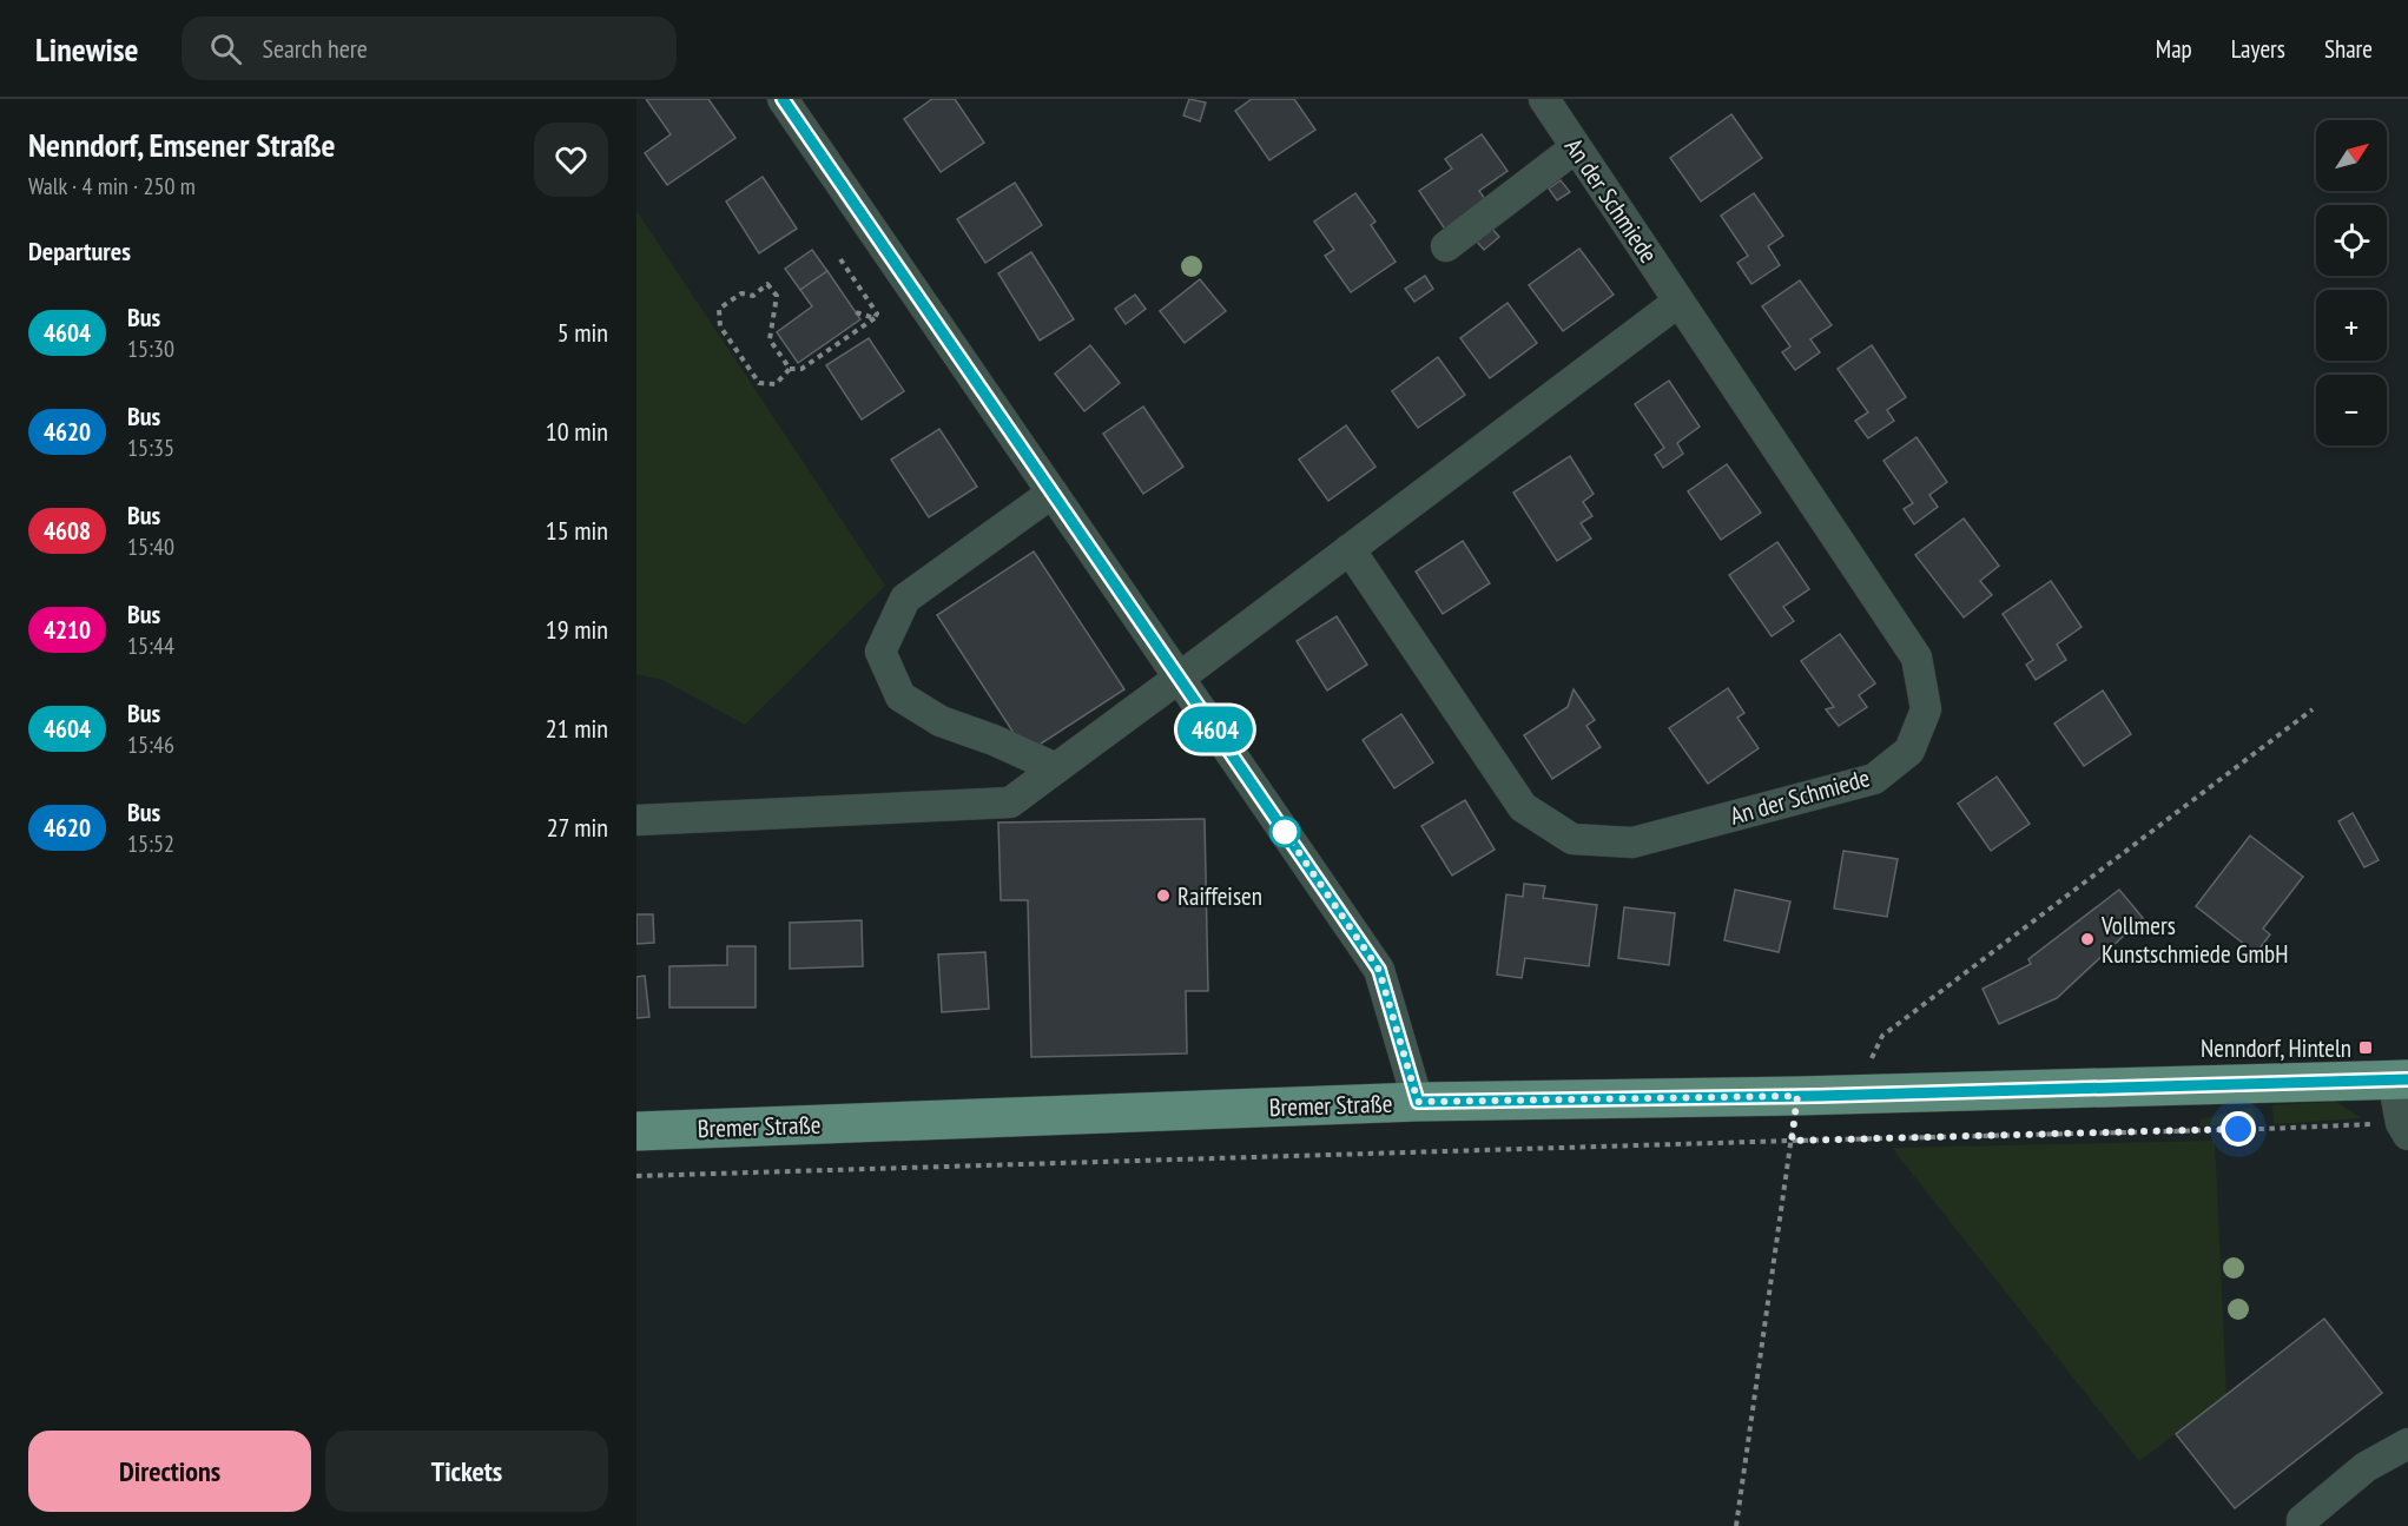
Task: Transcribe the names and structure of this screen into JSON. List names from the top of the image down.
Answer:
{
  "streets": {
    "main road": ["Bremer Straße"],
    "street": ["An der Schmiede"]
  },
  "places": {
    "other": ["Raiffeisen", "Vollmers Kunstschmiede GmbH"],
    "transit": ["Nenndorf, Hinteln"]
  },
  "lines": ["bus line 4604"],
  "north": "top right",
  "page": {
    "header": "Linewise",
    "search": "Search here",
    "nav": ["Map", "Layers", "Share"],
    "heading": [
      ["Nenndorf, Emsener Straße", "Walk · 4 min · 250 m"],
      "Departures"
    ],
    "on_map": "4604",
    "map_buttons": ["+", "−"],
    "list": [
      {
        "mark": "4604",
        "name": "Bus",
        "note": "15:30",
        "value": "5 min"
      },
      {
        "mark": "4620",
        "name": "Bus",
        "note": "15:35",
        "value": "10 min"
      },
      {
        "mark": "4608",
        "name": "Bus",
        "note": "15:40",
        "value": "15 min"
      },
      {
        "mark": "4210",
        "name": "Bus",
        "note": "15:44",
        "value": "19 min"
      },
      {
        "mark": "4604",
        "name": "Bus",
        "note": "15:46",
        "value": "21 min"
      },
      {
        "mark": "4620",
        "name": "Bus",
        "note": "15:52",
        "value": "27 min"
      }
    ],
    "buttons": ["Directions", "Tickets"]
  }
}
